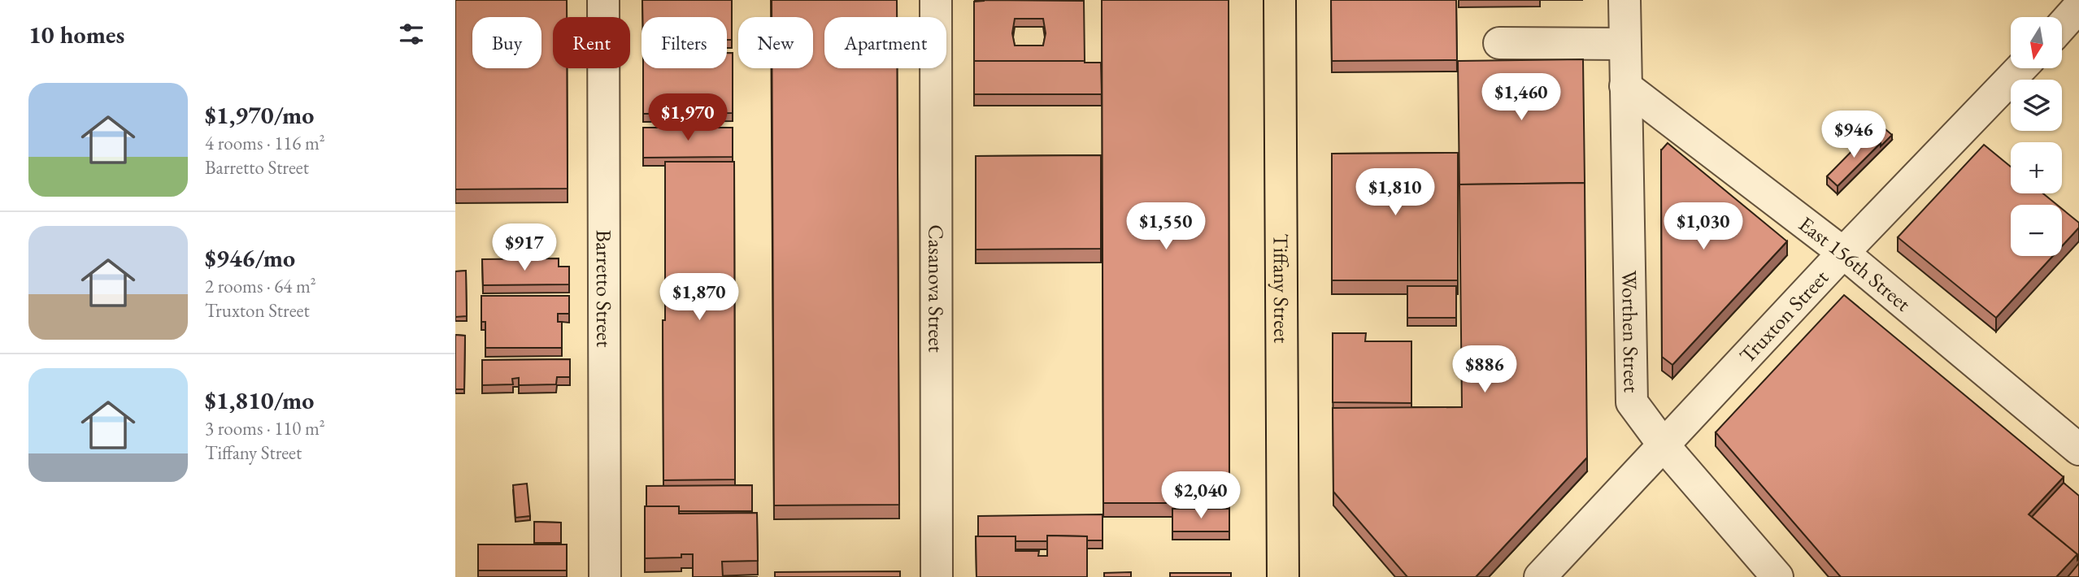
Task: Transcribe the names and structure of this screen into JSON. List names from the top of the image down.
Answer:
{
  "streets": {
    "main road": ["Tiffany Street"],
    "street": [
      "East 156th Street",
      "Barretto Street",
      "Casanova Street",
      "Truxton Street",
      "Worthen Street"
    ]
  },
  "crossings": [
    ["East 156th Street", "Truxton Street"],
    ["East 156th Street", "Worthen Street"],
    ["Truxton Street", "Worthen Street"]
  ],
  "north": "bottom",
  "page": {
    "heading": "10 homes",
    "map_buttons": ["+", "−"],
    "chip": [
      "Buy",
      "Rent",
      "Filters",
      "New",
      "Apartment"
    ],
    "list": [
      {
        "name": "$1,970/mo",
        "note": "4 rooms · 116 m² · Barretto Street"
      },
      {
        "name": "$946/mo",
        "note": "2 rooms · 64 m² · Truxton Street"
      },
      {
        "name": "$1,810/mo",
        "note": "3 rooms · 110 m² · Tiffany Street"
      }
    ],
    "price": [
      "$1,460",
      "$1,970",
      "$946",
      "$1,810",
      "$1,550",
      "$1,030",
      "$917",
      "$1,870",
      "$886",
      "$2,040"
    ]
  }
}
